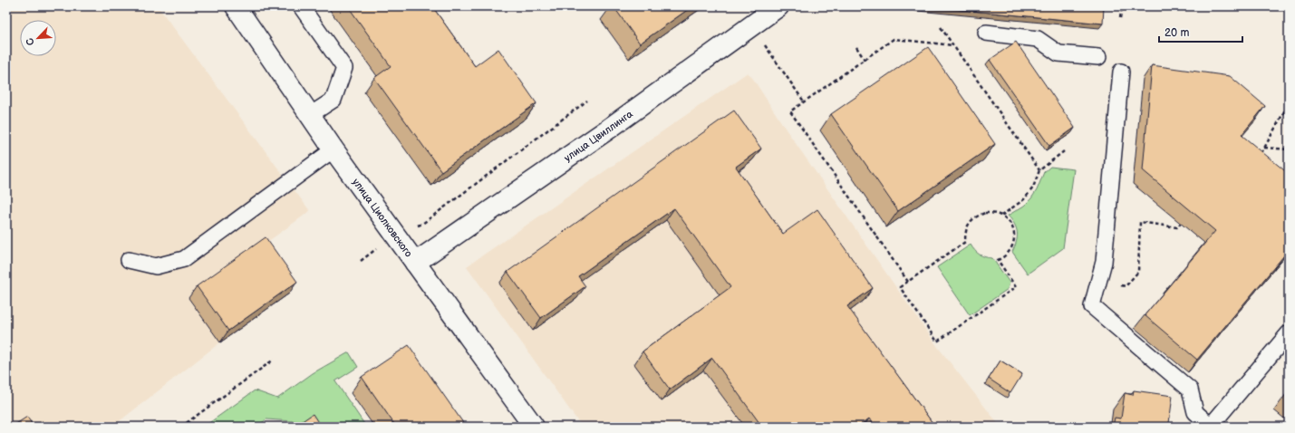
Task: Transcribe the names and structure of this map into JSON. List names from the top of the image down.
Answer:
{
  "streets": {
    "street": ["улица Цвиллинга", "улица Циолковского"]
  },
  "crossings": [
    ["улица Цвиллинга", "улица Циолковского"]
  ],
  "scale_bar": "20 m",
  "north": "bottom left"
}
